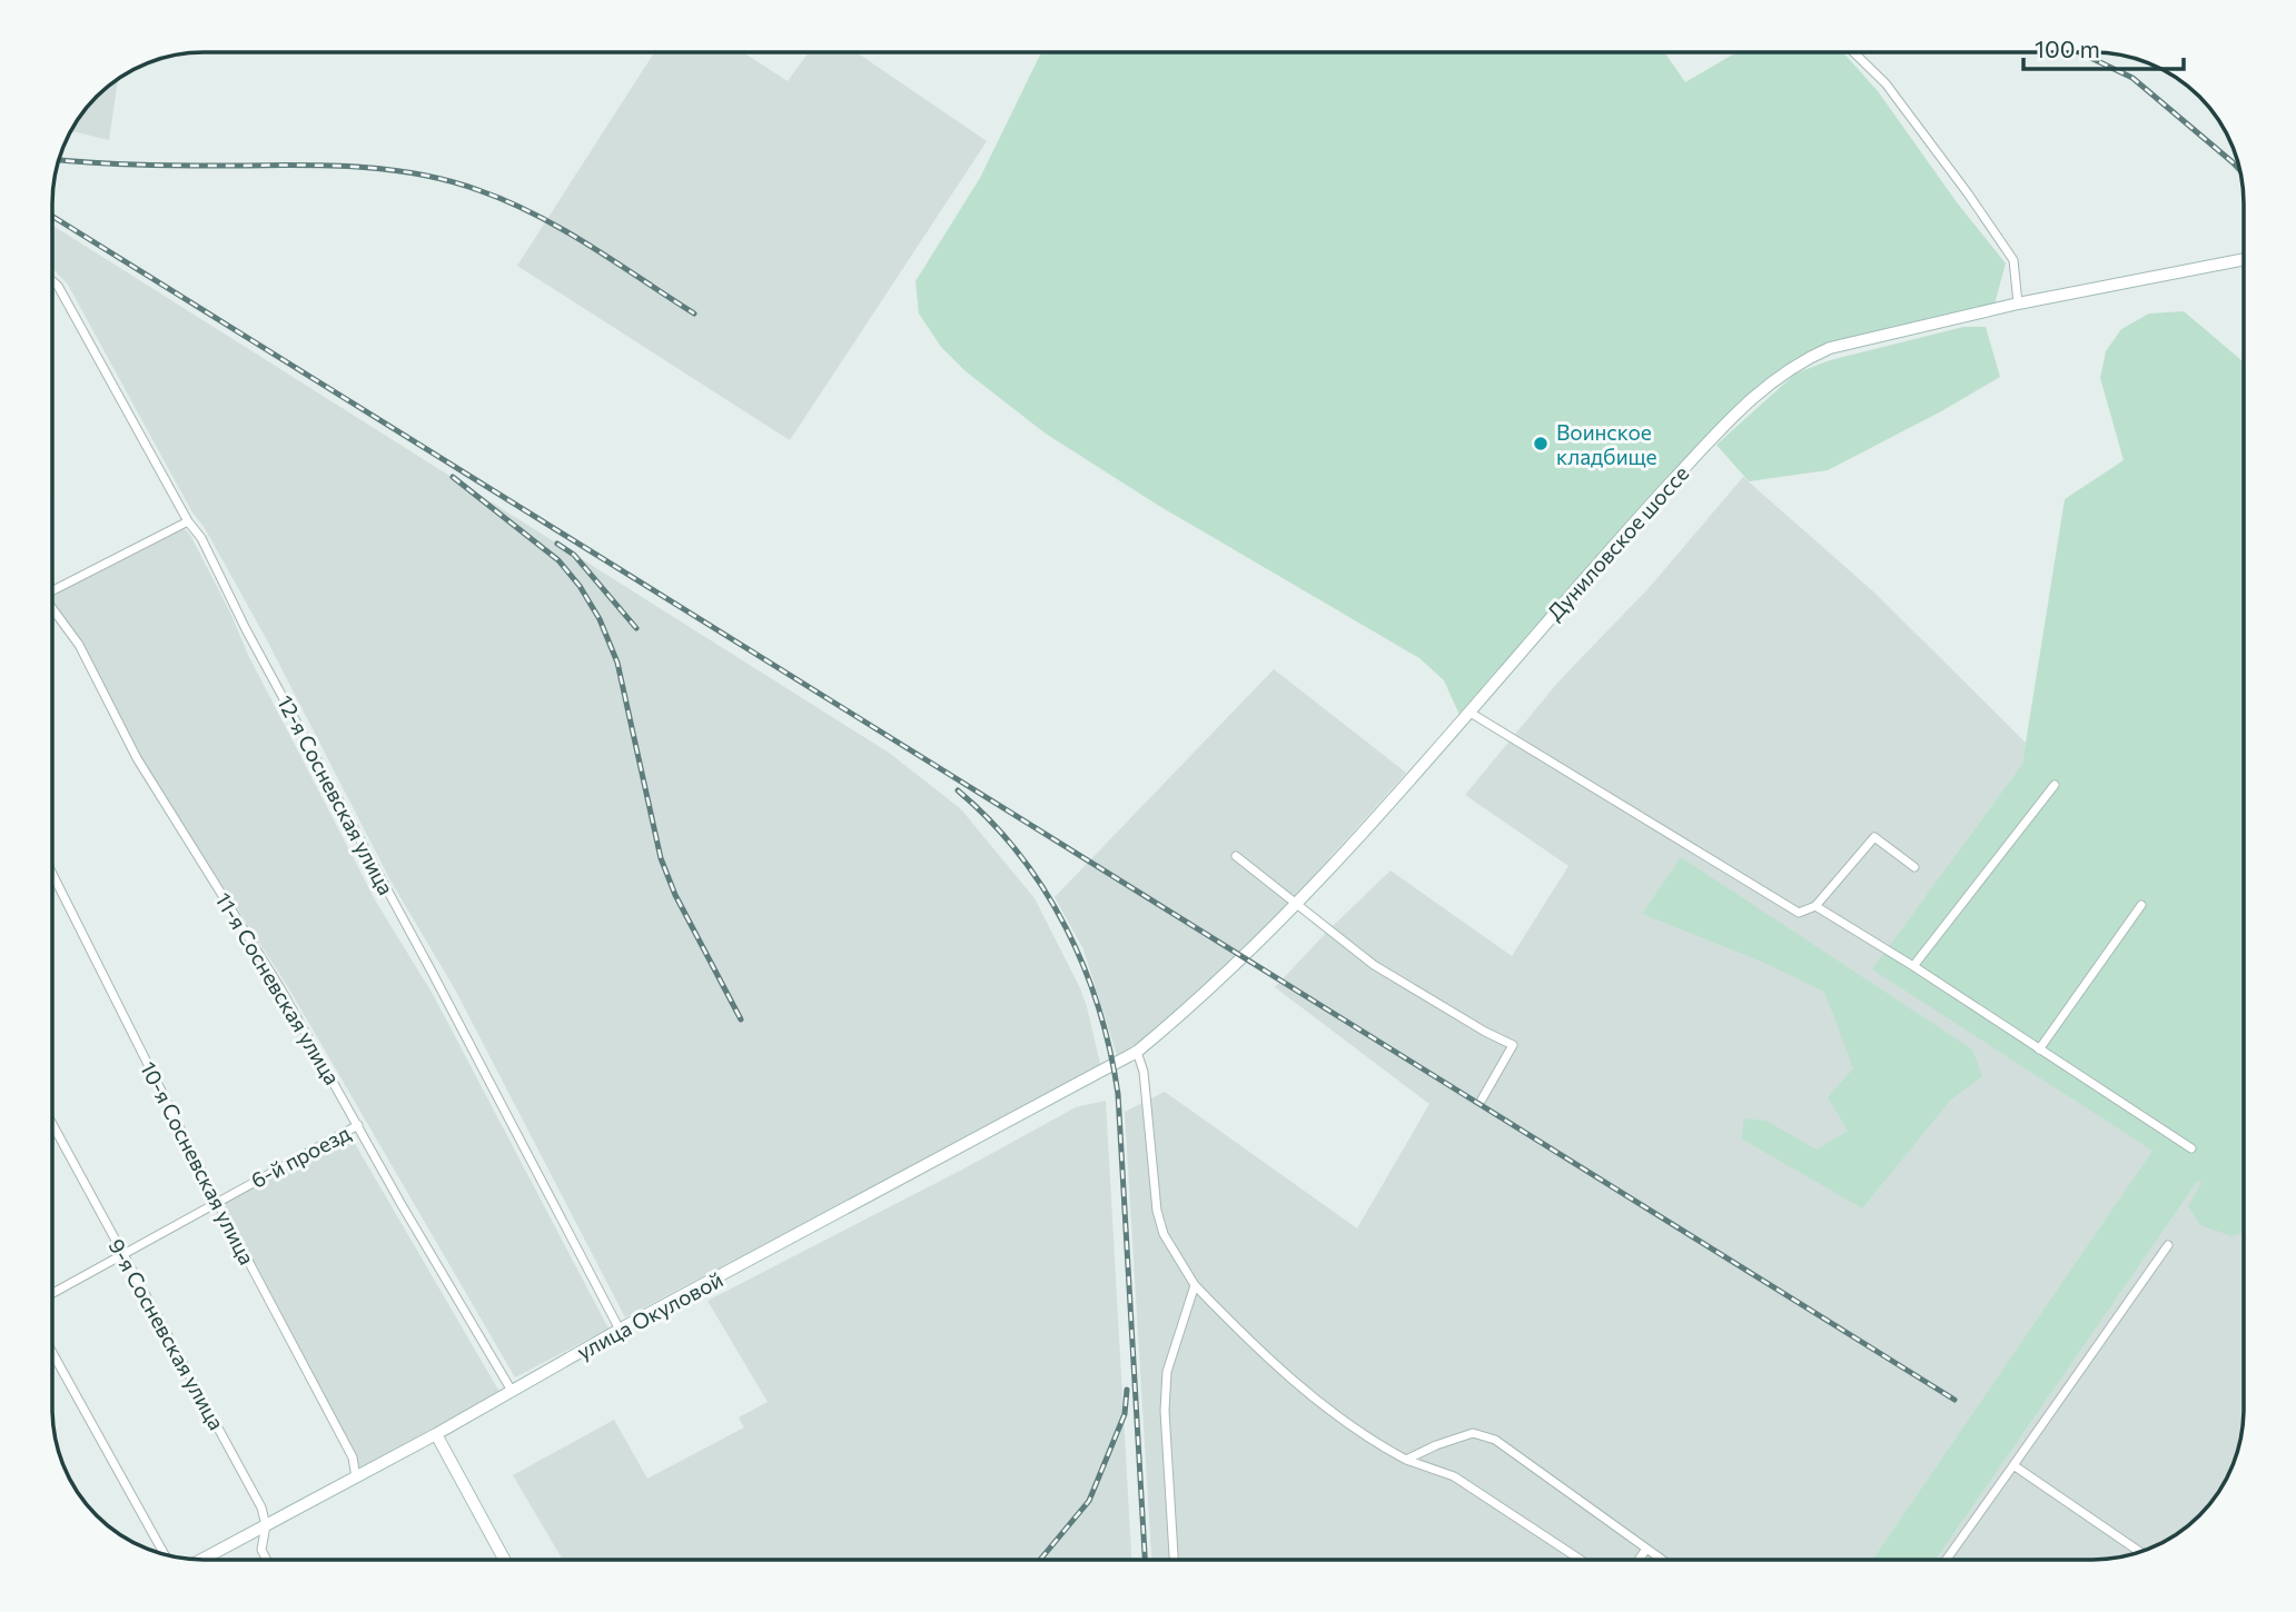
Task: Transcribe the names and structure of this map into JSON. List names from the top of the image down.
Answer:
{
  "streets": {
    "street": [
      "Дуниловское шоссе",
      "12-я Сосневская улица",
      "11-я Сосневская улица",
      "6-й проезд",
      "10-я Сосневская улица",
      "улица Окуловой",
      "9-я Сосневская улица"
    ]
  },
  "crossings": [
    ["Дуниловское шоссе", "улица Окуловой"],
    ["12-я Сосневская улица", "улица Окуловой"],
    ["11-я Сосневская улица", "6-й проезд"],
    ["11-я Сосневская улица", "улица Окуловой"],
    ["6-й проезд", "10-я Сосневская улица"],
    ["6-й проезд", "9-я Сосневская улица"],
    ["10-я Сосневская улица", "улица Окуловой"],
    ["улица Окуловой", "9-я Сосневская улица"]
  ],
  "places": ["Воинское кладбище"],
  "scale_bar": "100 m"
}
